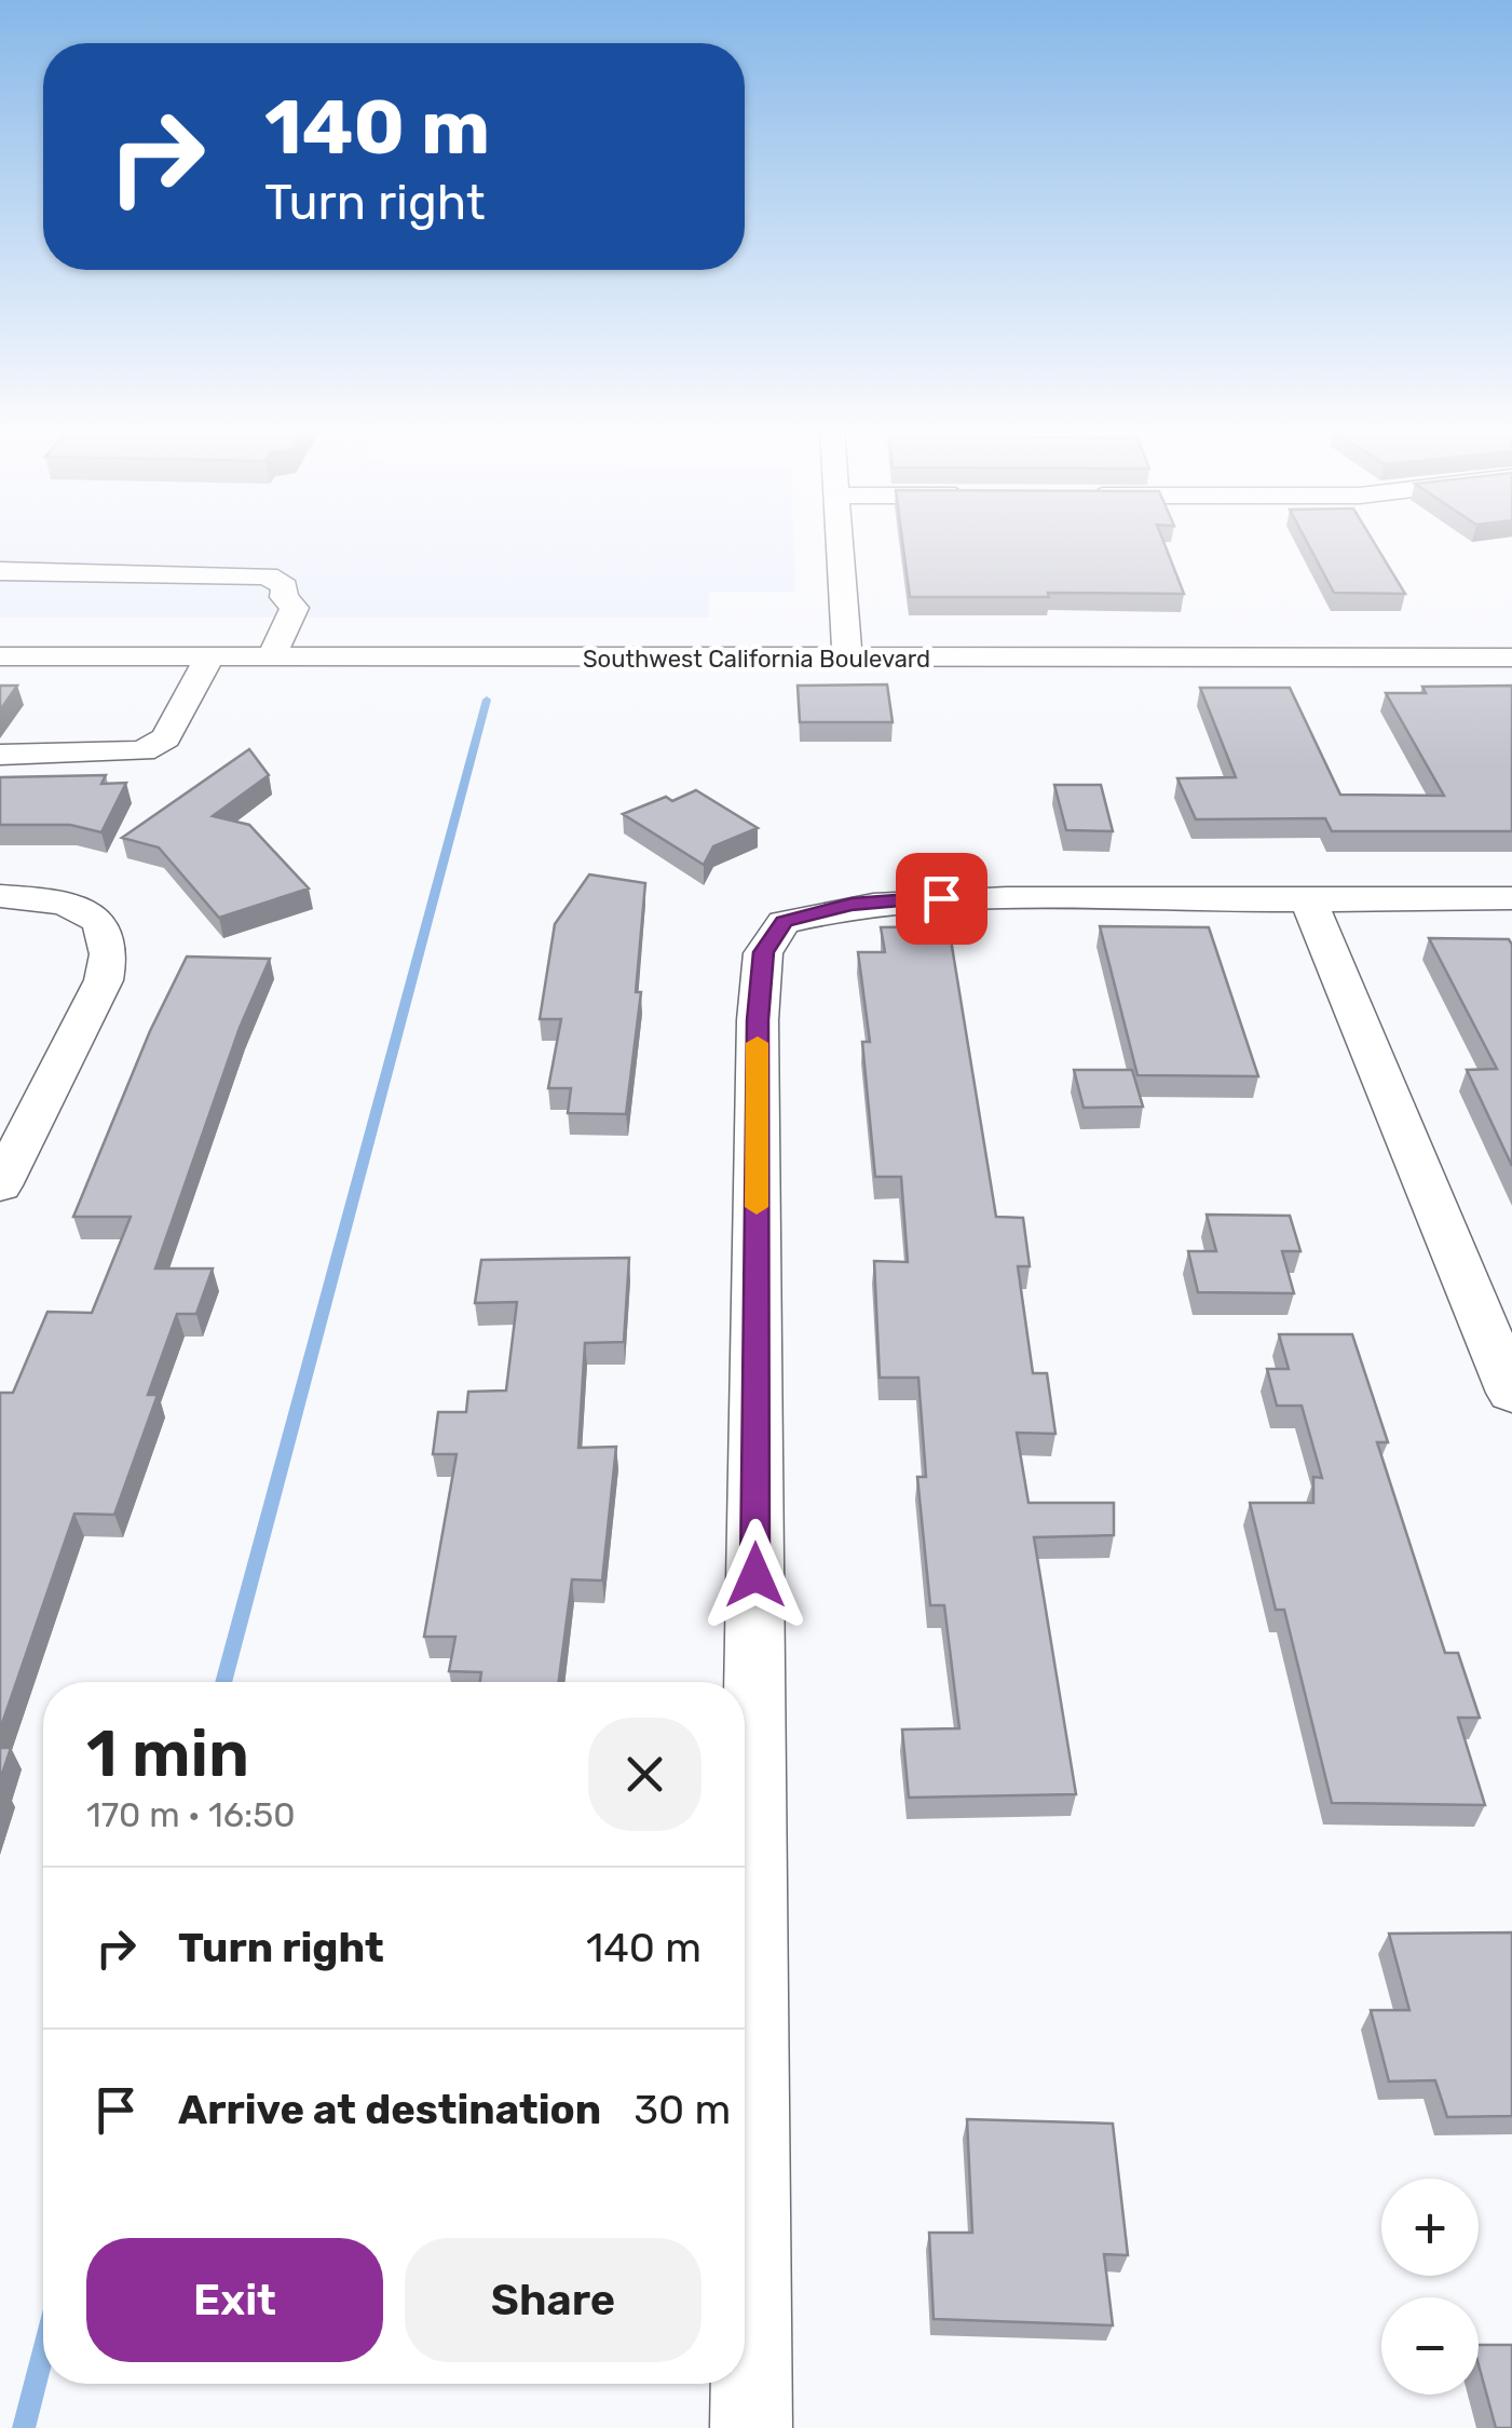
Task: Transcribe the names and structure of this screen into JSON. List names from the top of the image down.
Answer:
{
  "streets": {
    "street": ["Southwest California Boulevard"]
  },
  "page": {
    "turn": ["140 m", "Turn right"],
    "heading": ["1 min", "170 m · 16:50"],
    "list": [
      {
        "name": "Turn right",
        "value": "140 m"
      },
      {
        "name": "Arrive at destination",
        "value": "30 m"
      }
    ],
    "map_buttons": ["+", "−"],
    "buttons": ["Exit", "Share"]
  }
}
